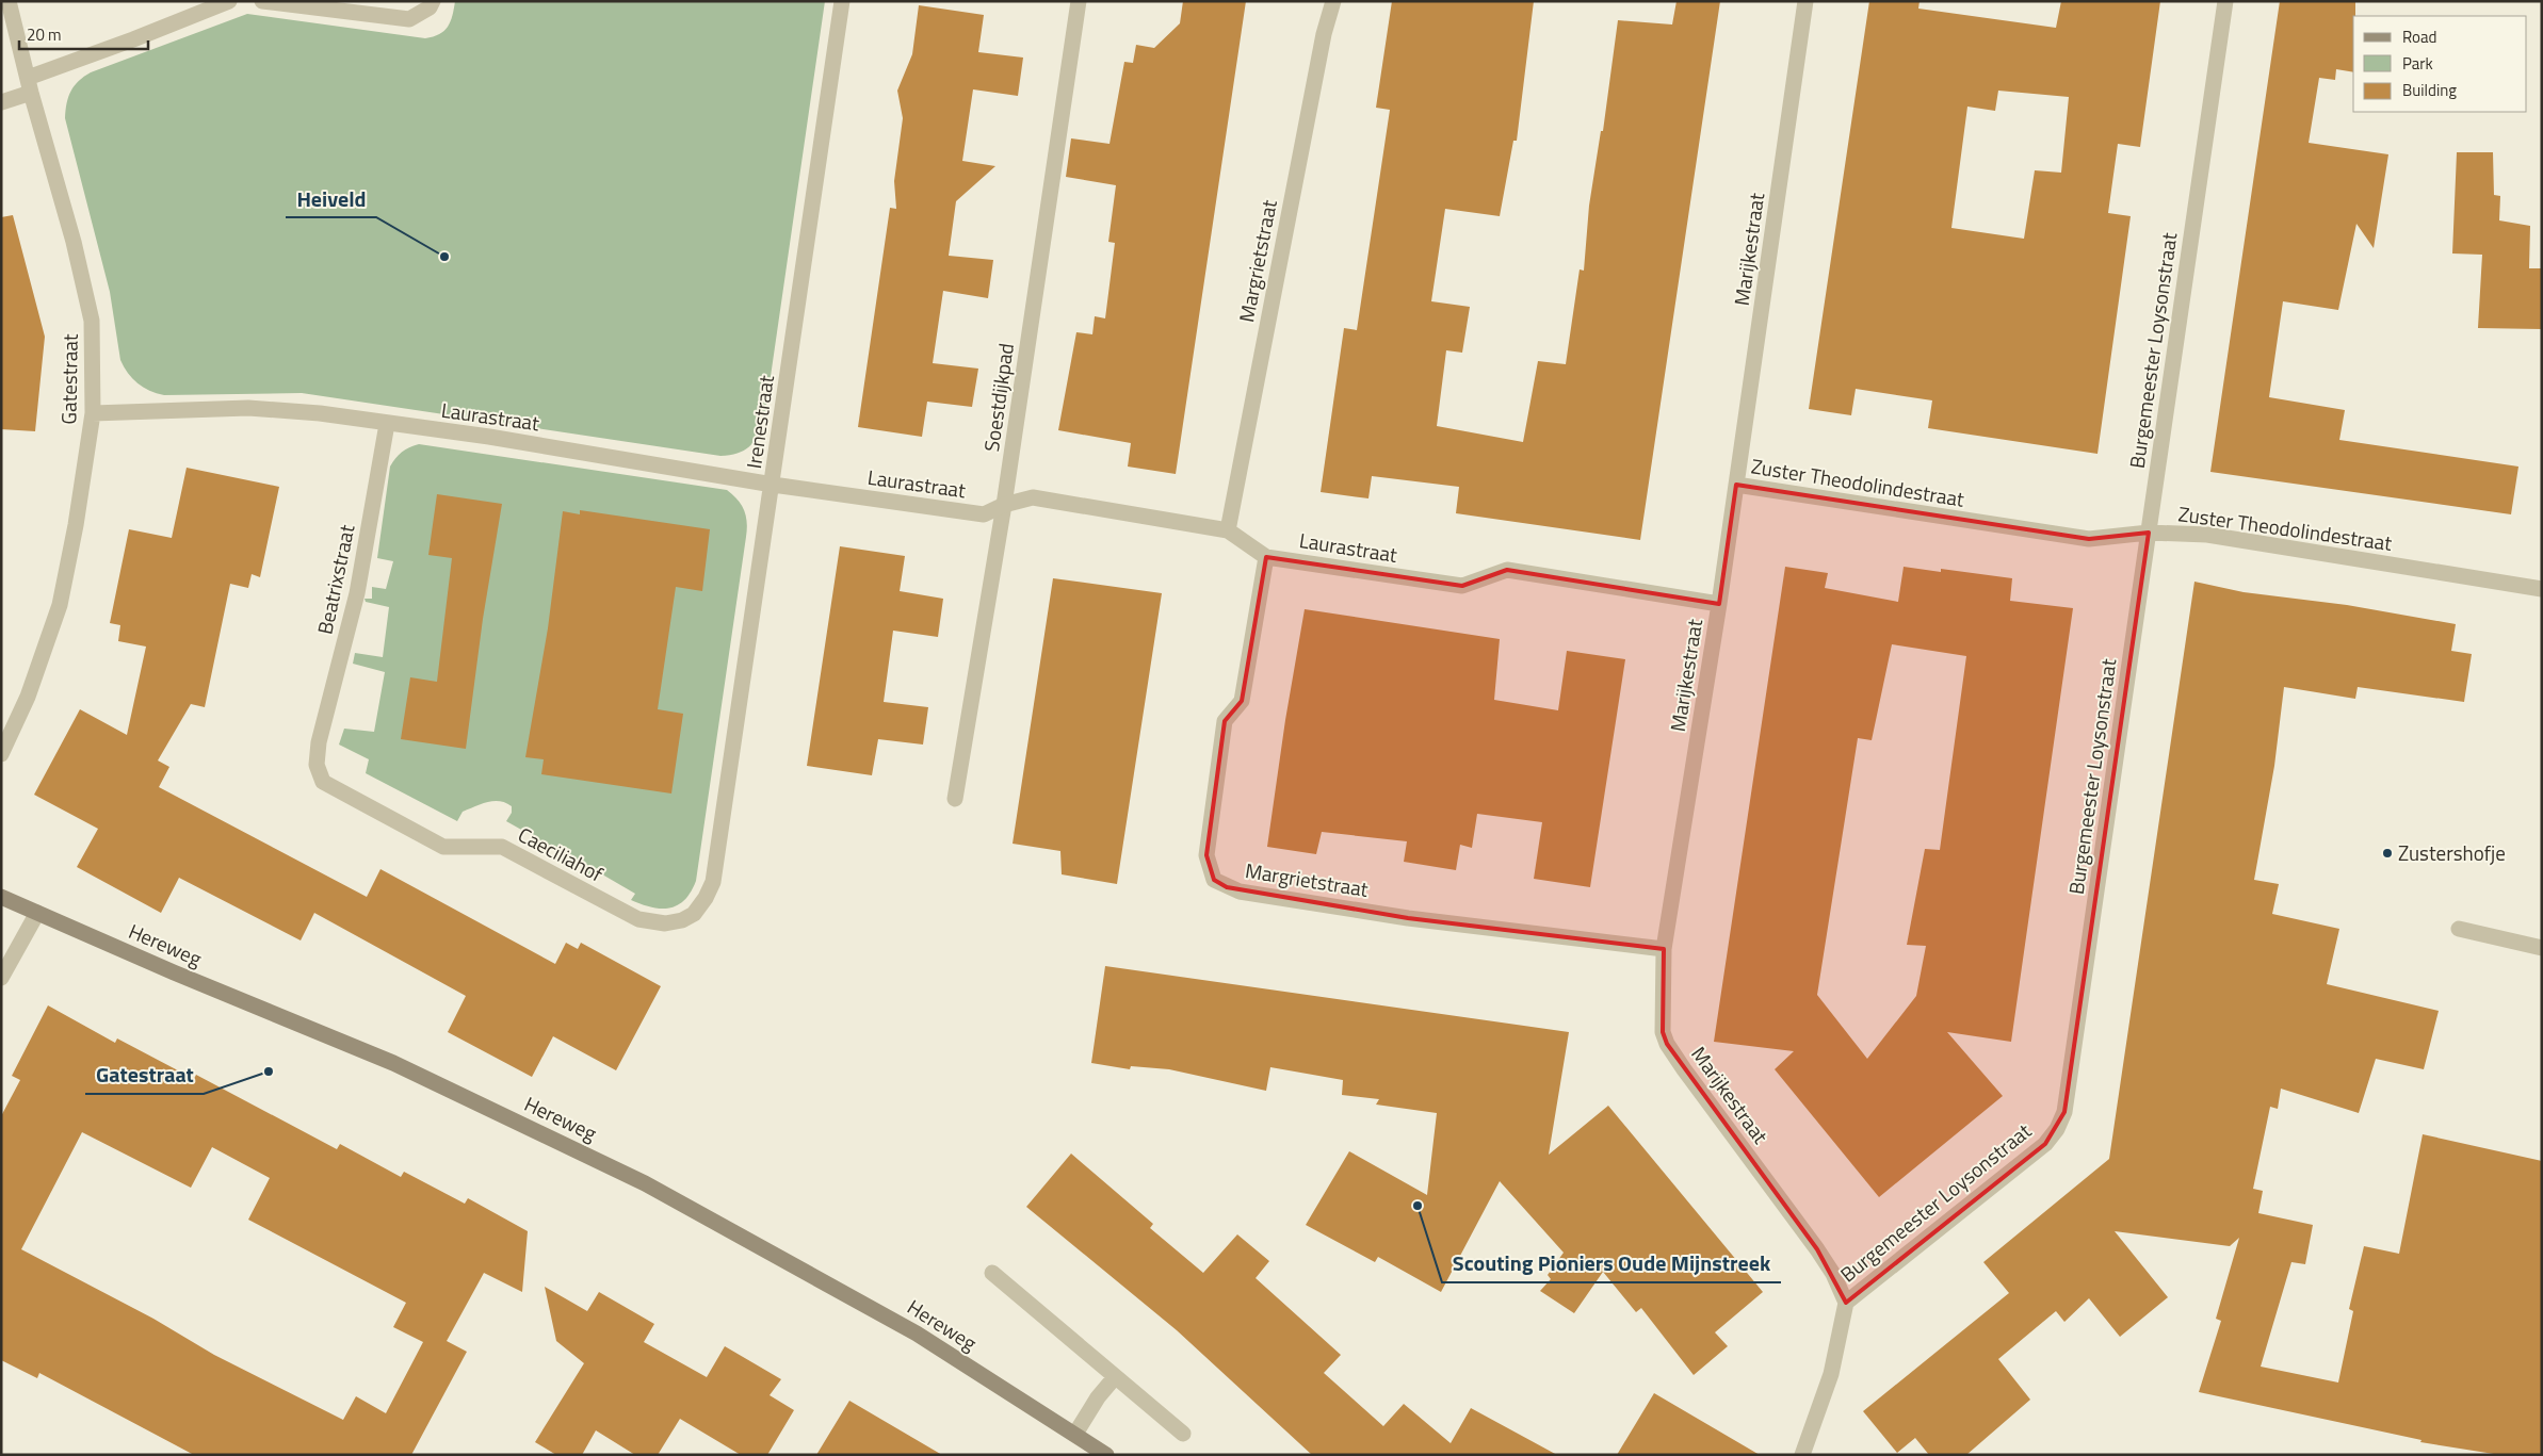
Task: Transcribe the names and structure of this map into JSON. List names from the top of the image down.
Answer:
{
  "streets": {
    "street": [
      "Marijkestraat",
      "Margrietstraat",
      "Burgemeester Loysonstraat",
      "Gatestraat",
      "Soestdijkpad",
      "Laurastraat",
      "Irenestraat",
      "Zuster Theodolindestraat",
      "Beatrixstraat",
      "Caeciliahof",
      "Hereweg"
    ]
  },
  "crossings": [
    ["Marijkestraat", "Margrietstraat"],
    ["Marijkestraat", "Burgemeester Loysonstraat"],
    ["Marijkestraat", "Laurastraat"],
    ["Marijkestraat", "Zuster Theodolindestraat"],
    ["Margrietstraat", "Laurastraat"],
    ["Burgemeester Loysonstraat", "Zuster Theodolindestraat"],
    ["Gatestraat", "Laurastraat"],
    ["Soestdijkpad", "Laurastraat"],
    ["Laurastraat", "Irenestraat"],
    ["Laurastraat", "Beatrixstraat"],
    ["Irenestraat", "Caeciliahof"],
    ["Beatrixstraat", "Caeciliahof"]
  ],
  "places": [
    "Heiveld",
    "Zustershofje",
    "Gatestraat",
    "Scouting Pioniers Oude Mijnstreek"
  ],
  "legend": ["Road", "Park", "Building"],
  "scale_bar": "20 m"
}
